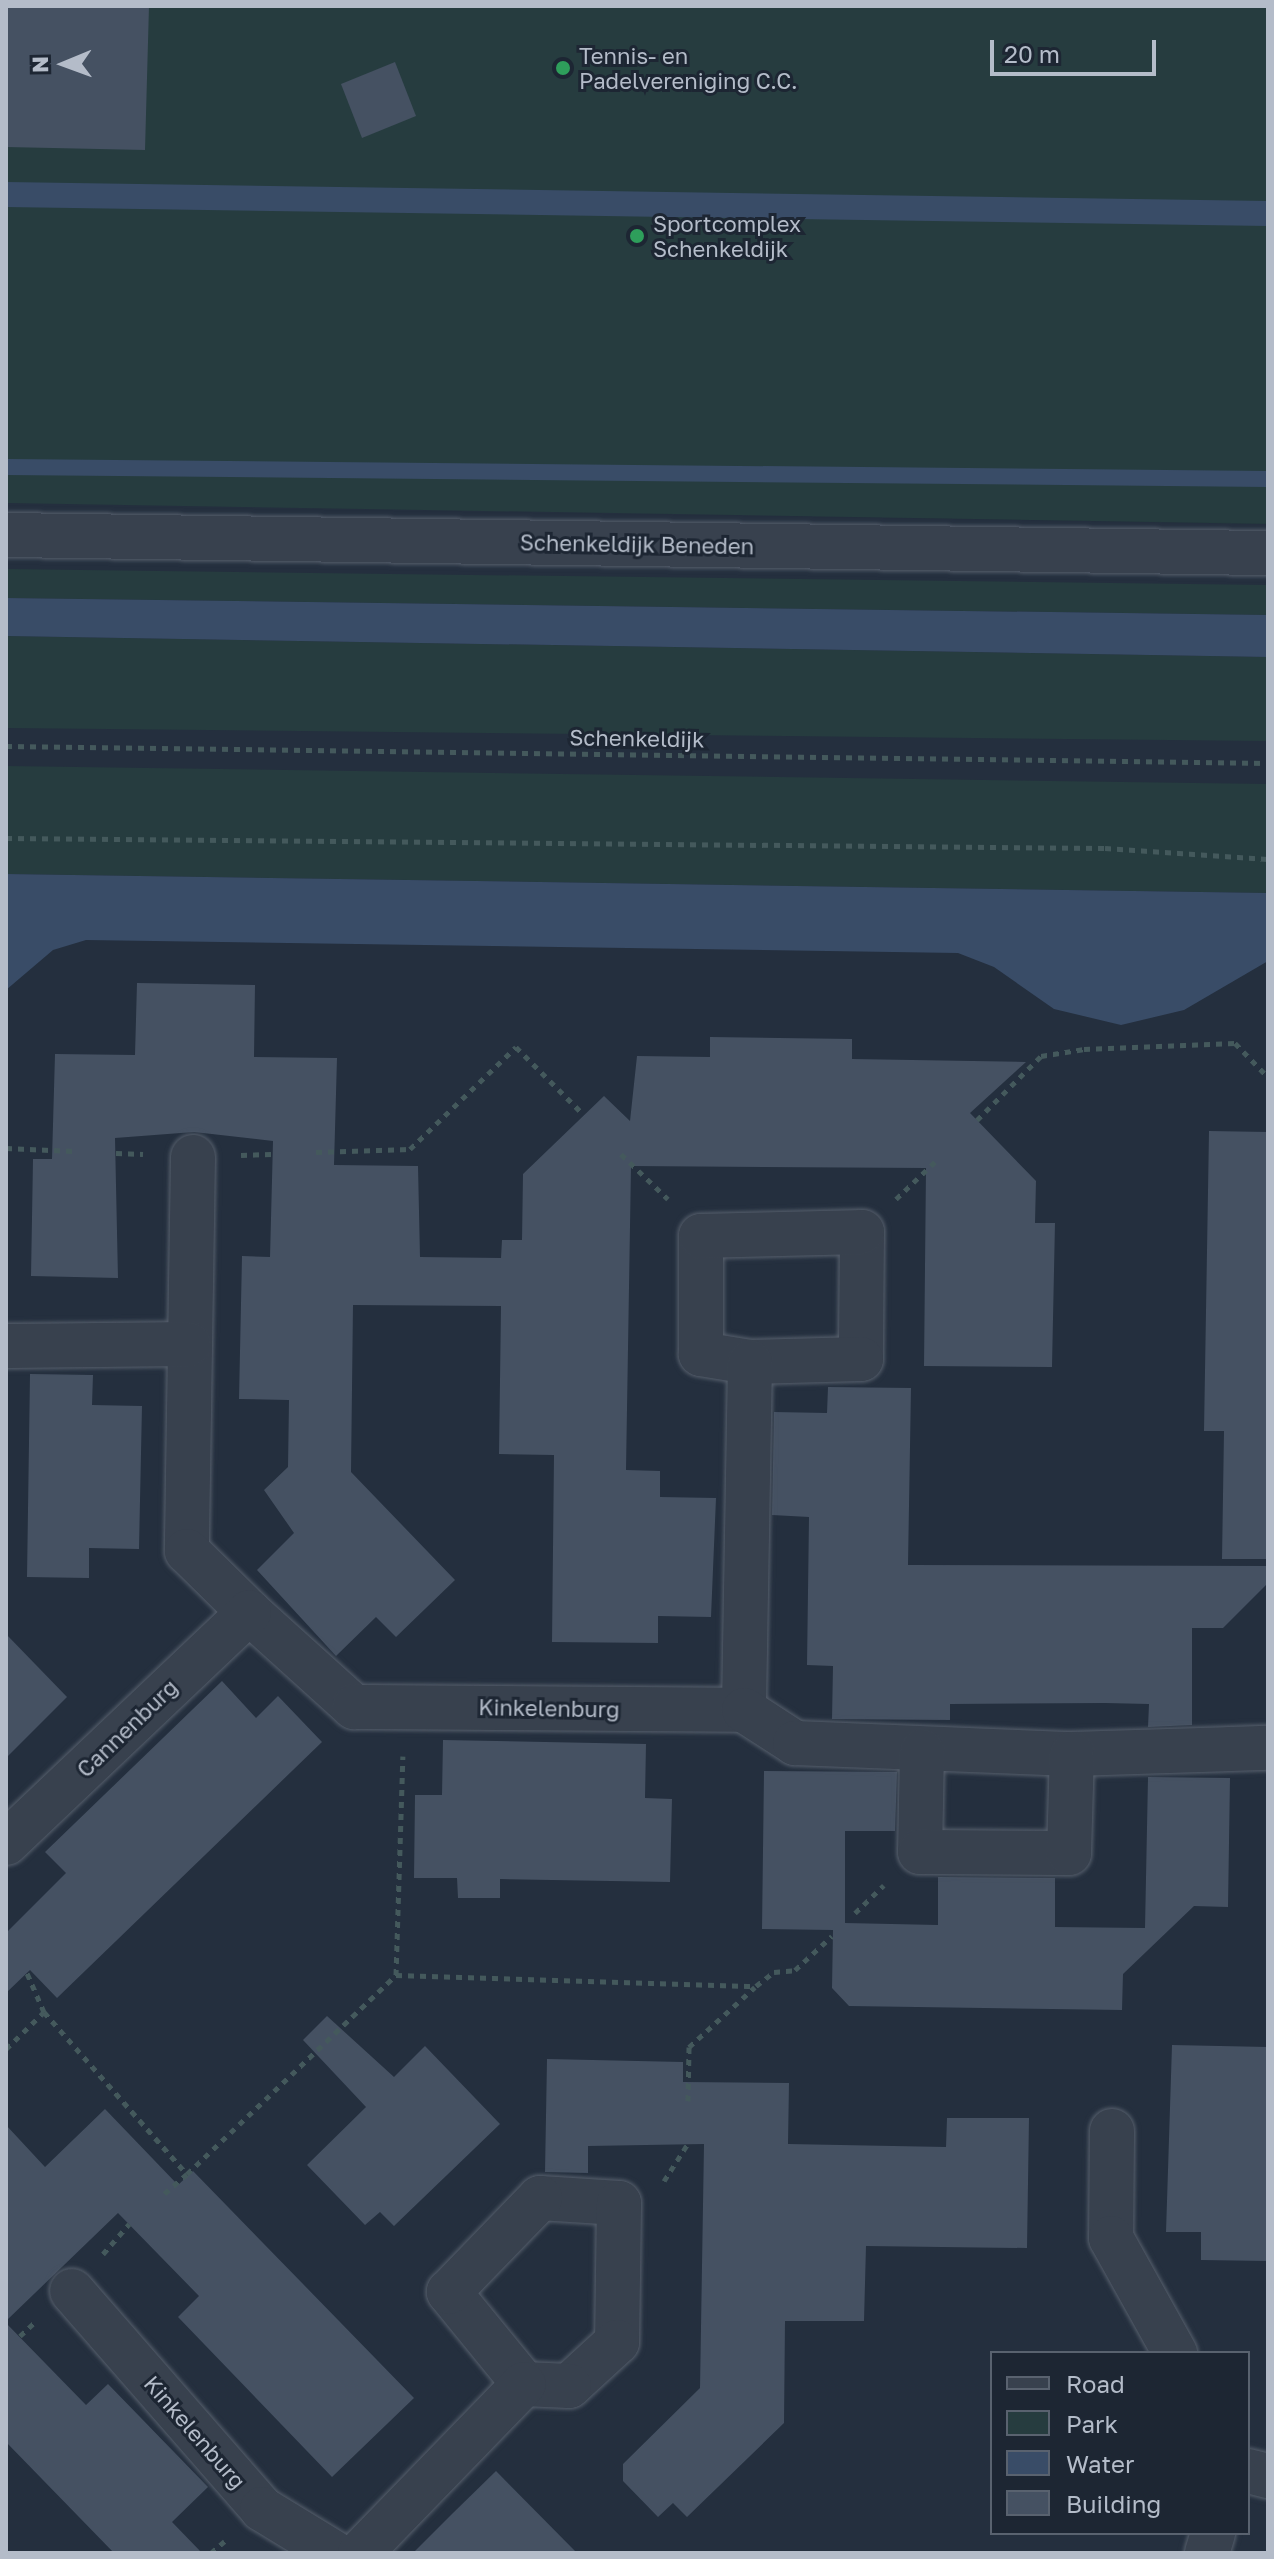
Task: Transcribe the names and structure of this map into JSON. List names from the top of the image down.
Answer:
{
  "streets": {
    "street": ["Schenkeldijk Beneden", "Kinkelenburg", "Cannenburg"],
    "path": ["Schenkeldijk"]
  },
  "crossings": [
    ["Kinkelenburg", "Cannenburg"]
  ],
  "places": ["Tennis- en Padelvereniging C.C.", "Sportcomplex Schenkeldijk"],
  "legend": [
    "Road",
    "Park",
    "Water",
    "Building"
  ],
  "scale_bar": "20 m",
  "north": "left"
}
